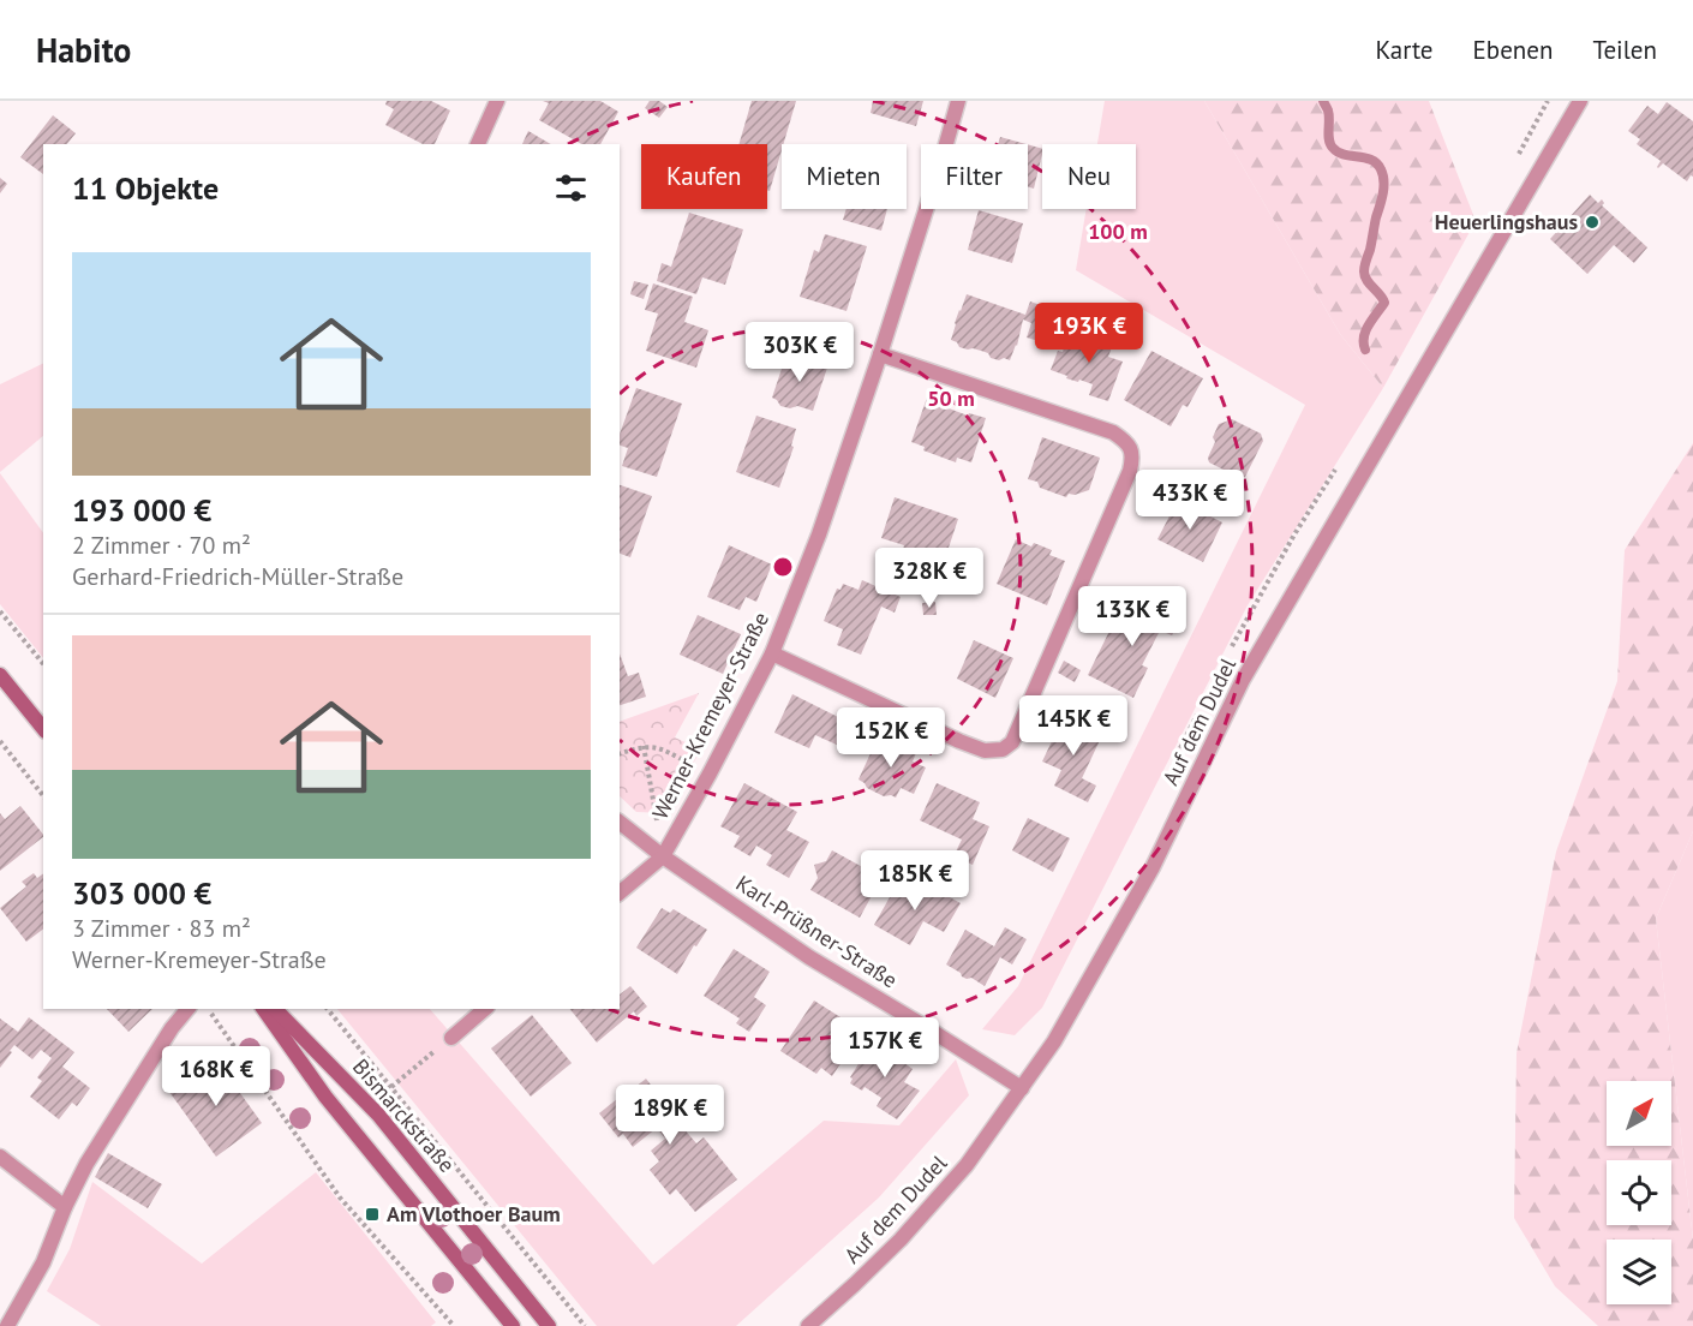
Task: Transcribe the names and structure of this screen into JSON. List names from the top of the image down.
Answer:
{
  "streets": {
    "main road": ["Bismarckstraße"],
    "street": ["Werner-Kremeyer-Straße", "Auf dem Dudel", "Karl-Prüßner-Straße"]
  },
  "crossings": [
    ["Werner-Kremeyer-Straße", "Karl-Prüßner-Straße"],
    ["Auf dem Dudel", "Karl-Prüßner-Straße"]
  ],
  "places": {
    "other": ["Heuerlingshaus"],
    "transit": ["Am Vlothoer Baum"]
  },
  "north": "top right",
  "page": {
    "header": "Habito",
    "nav": ["Karte", "Ebenen", "Teilen"],
    "chip": [
      "Kaufen",
      "Mieten",
      "Filter",
      "Neu"
    ],
    "heading": "11 Objekte",
    "list": [
      {
        "name": "193 000 €",
        "note": "2 Zimmer · 70 m² · Gerhard-Friedrich-Müller-Straße"
      },
      {
        "name": "303 000 €",
        "note": "3 Zimmer · 83 m² · Werner-Kremeyer-Straße"
      }
    ],
    "price": [
      "193K €",
      "303K €",
      "433K €",
      "328K €",
      "133K €",
      "145K €",
      "152K €",
      "185K €",
      "157K €",
      "168K €",
      "189K €"
    ]
  },
  "rings": ["100 m", "50 m"]
}
